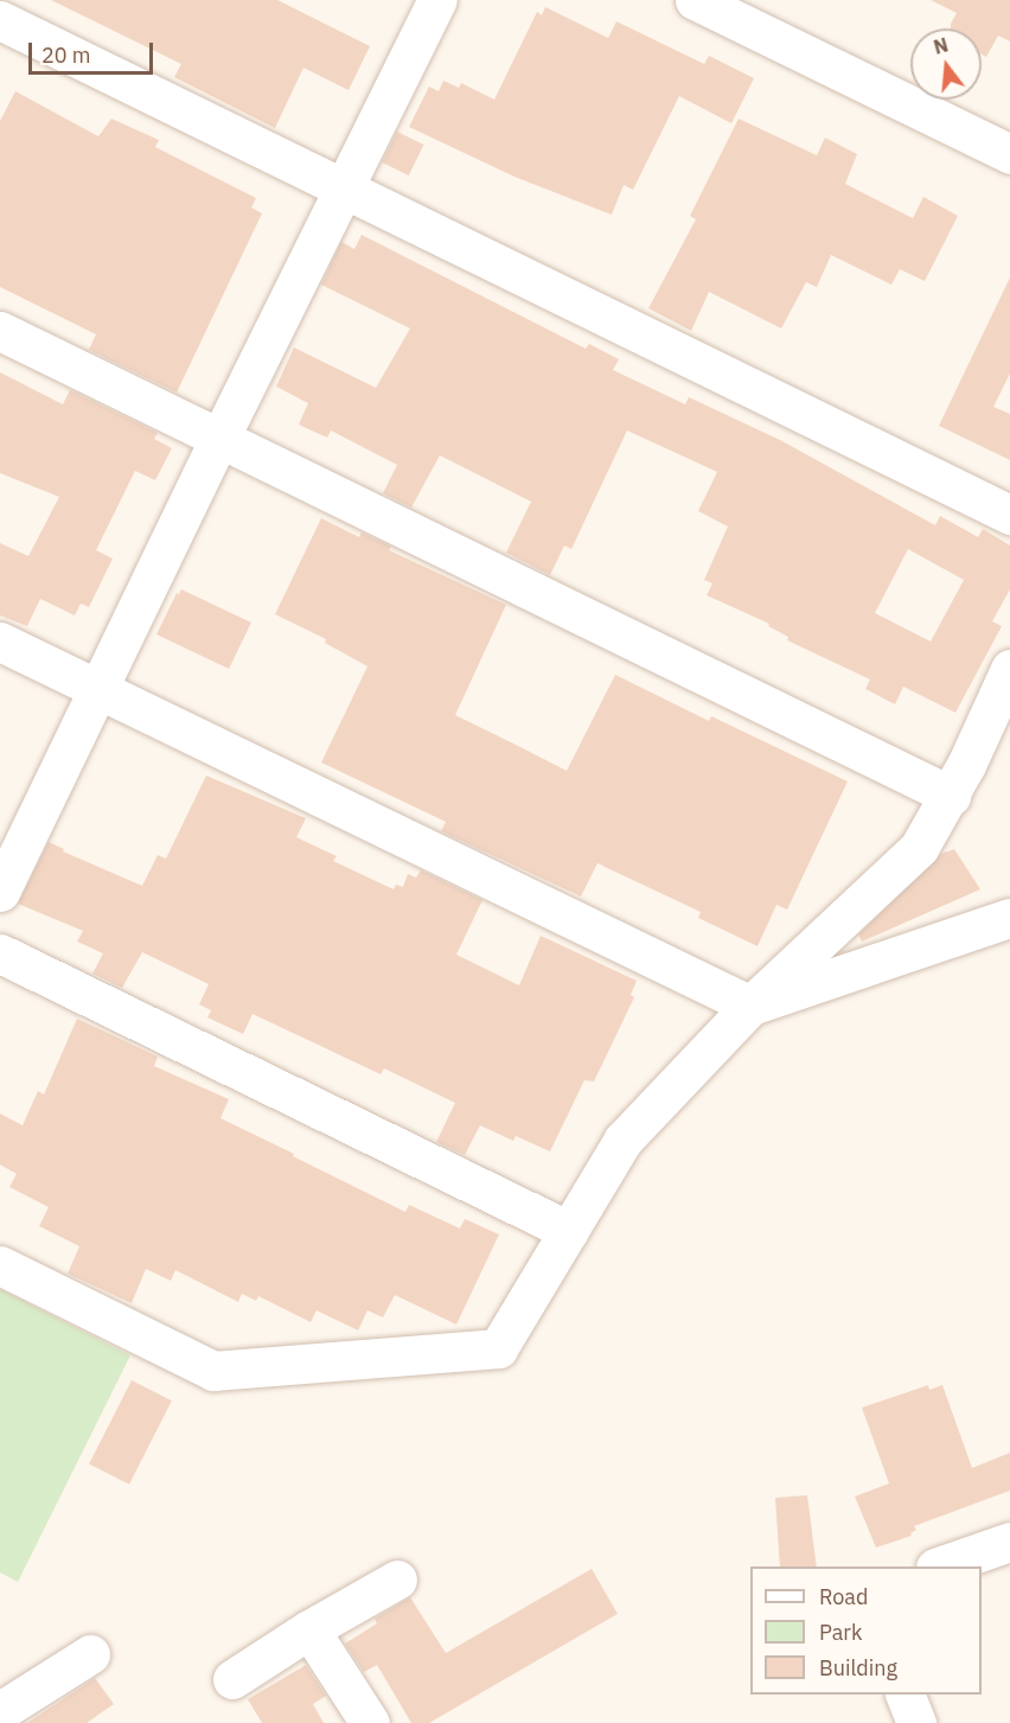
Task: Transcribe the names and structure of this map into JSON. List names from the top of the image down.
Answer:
{
  "legend": ["Road", "Park", "Building"],
  "scale_bar": "20 m",
  "north": "top"
}
